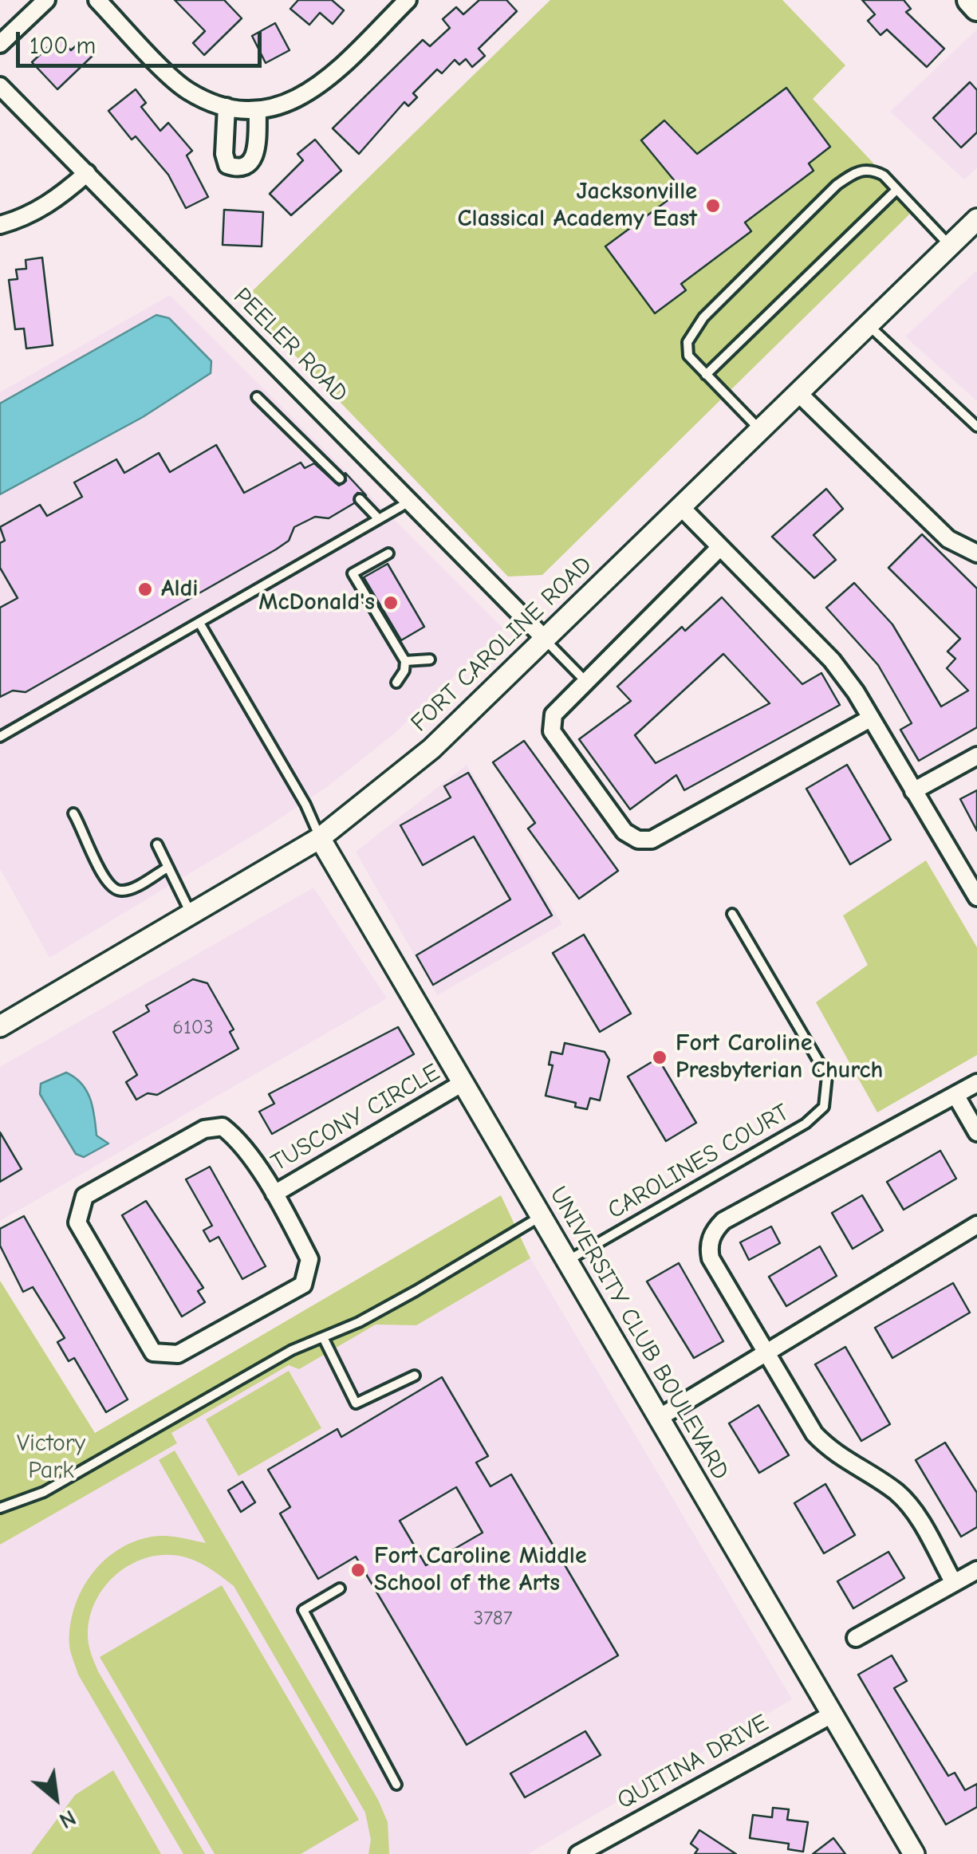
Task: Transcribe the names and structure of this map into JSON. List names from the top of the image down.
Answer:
{
  "streets": {
    "street": [
      "PEELER ROAD",
      "FORT CAROLINE ROAD",
      "TUSCONY CIRCLE",
      "UNIVERSITY CLUB BOULEVARD",
      "QUITINA DRIVE"
    ],
    "lane": ["CAROLINES COURT"]
  },
  "crossings": [
    ["PEELER ROAD", "FORT CAROLINE ROAD"],
    ["FORT CAROLINE ROAD", "UNIVERSITY CLUB BOULEVARD"],
    ["TUSCONY CIRCLE", "UNIVERSITY CLUB BOULEVARD"],
    ["CAROLINES COURT", "UNIVERSITY CLUB BOULEVARD"],
    ["UNIVERSITY CLUB BOULEVARD", "QUITINA DRIVE"]
  ],
  "parks": ["Victory Park"],
  "places": [
    "Jacksonville Classical Academy East",
    "Aldi",
    "McDonald's",
    "Fort Caroline Presbyterian Church",
    "Fort Caroline Middle School of the Arts"
  ],
  "house_numbers": ["6103", "3787"],
  "scale_bar": "100 m",
  "north": "bottom right"
}
